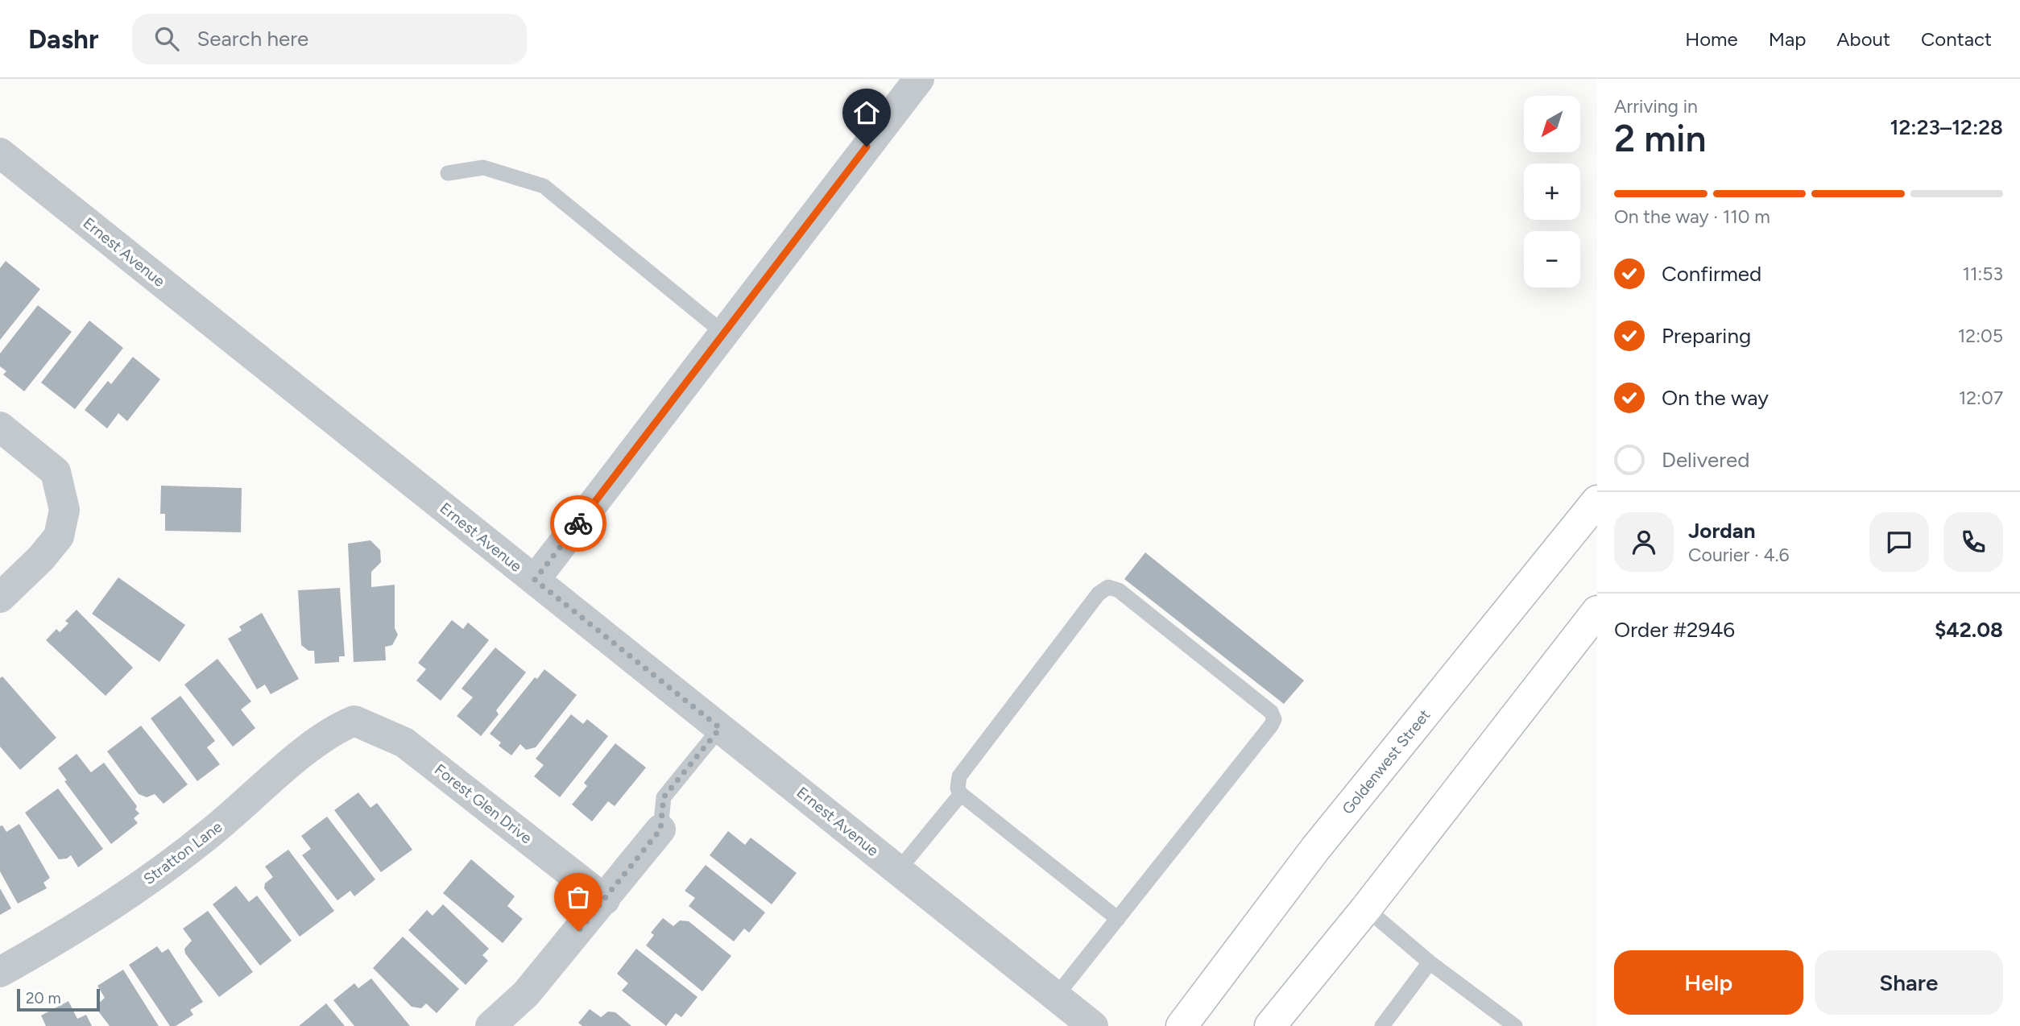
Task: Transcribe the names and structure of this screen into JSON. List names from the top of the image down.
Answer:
{
  "streets": {
    "main road": ["Goldenwest Street"],
    "street": ["Ernest Avenue", "Forest Glen Drive", "Stratton Lane"]
  },
  "crossings": [
    ["Forest Glen Drive", "Stratton Lane"]
  ],
  "scale_bar": "20 m",
  "north": "bottom left",
  "page": {
    "header": "Dashr",
    "search": "Search here",
    "nav": [
      "Home",
      "Map",
      "About",
      "Contact"
    ],
    "heading": ["2 min", "Arriving in", "12:23–12:28"],
    "panel": [
      "Jordan",
      "Courier · 4.6",
      "Order #2946",
      "$42.08"
    ],
    "map_buttons": ["+", "−"],
    "bar": "On the way · 110 m",
    "list": [
      ["Confirmed", "11:53"],
      ["Preparing", "12:05"],
      ["On the way", "12:07"],
      "Delivered"
    ],
    "buttons": ["Help", "Share"],
    "scale": "20 m"
  }
}
